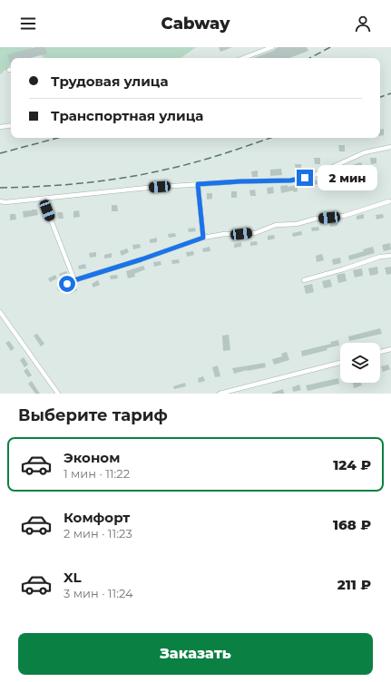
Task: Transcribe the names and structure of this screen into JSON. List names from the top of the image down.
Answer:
{
  "page": {
    "header": "Cabway",
    "banner": ["Трудовая улица", "Транспортная улица"],
    "bubble": "2 мин",
    "heading": "Выберите тариф",
    "list": [
      {
        "name": "Эконом",
        "note": "1 мин · 11:22",
        "value": "124 ₽"
      },
      {
        "name": "Комфорт",
        "note": "2 мин · 11:23",
        "value": "168 ₽"
      },
      {
        "name": "XL",
        "note": "3 мин · 11:24",
        "value": "211 ₽"
      }
    ],
    "buttons": "Заказать"
  }
}
